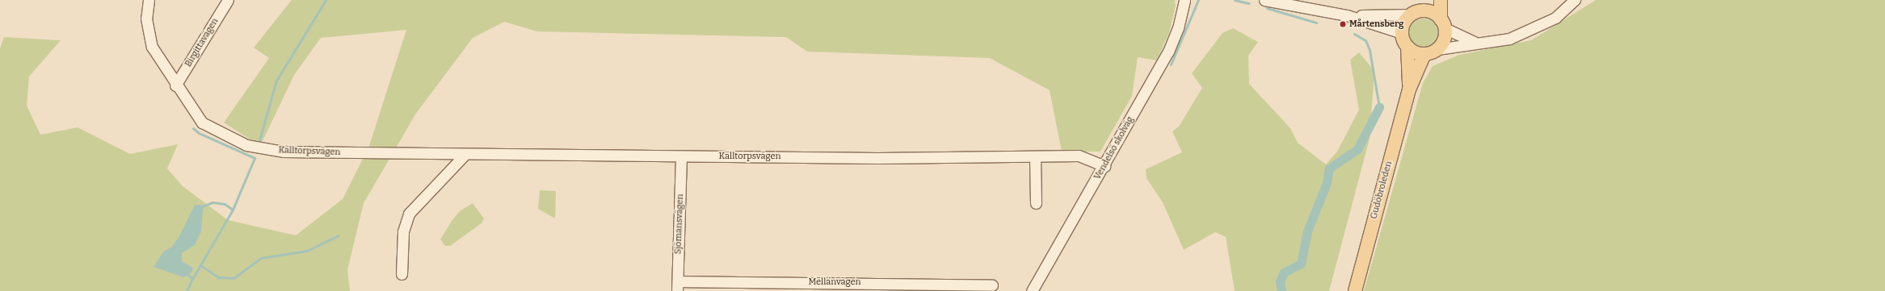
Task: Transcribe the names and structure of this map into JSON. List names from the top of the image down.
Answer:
{
  "streets": {
    "main road": ["Gudöbroleden"],
    "street": [
      "Birgittavägen",
      "Vendelsö skolväg",
      "Källtorpsvägen",
      "Sjömansvägen",
      "Mellanvägen"
    ]
  },
  "crossings": [
    ["Birgittavägen", "Källtorpsvägen"],
    ["Vendelsö skolväg", "Källtorpsvägen"],
    ["Källtorpsvägen", "Sjömansvägen"],
    ["Sjömansvägen", "Mellanvägen"]
  ],
  "places": ["Mårtensberg"]
}
